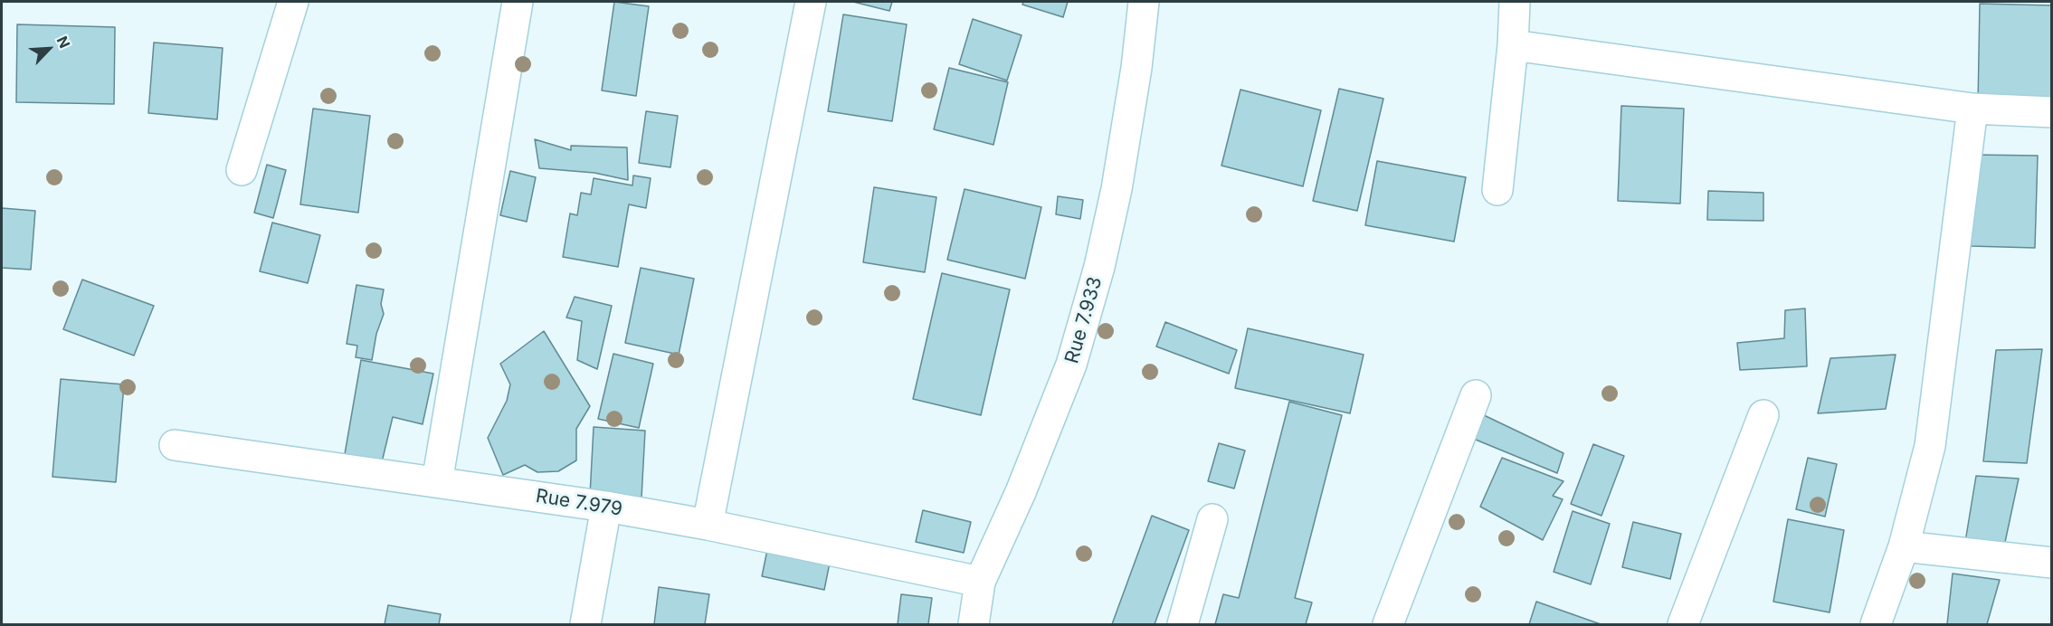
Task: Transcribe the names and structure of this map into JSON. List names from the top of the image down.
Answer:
{
  "streets": {
    "street": ["Rue 7.933", "Rue 7.979"]
  },
  "crossings": [
    ["Rue 7.933", "Rue 7.979"]
  ],
  "north": "top right"
}
